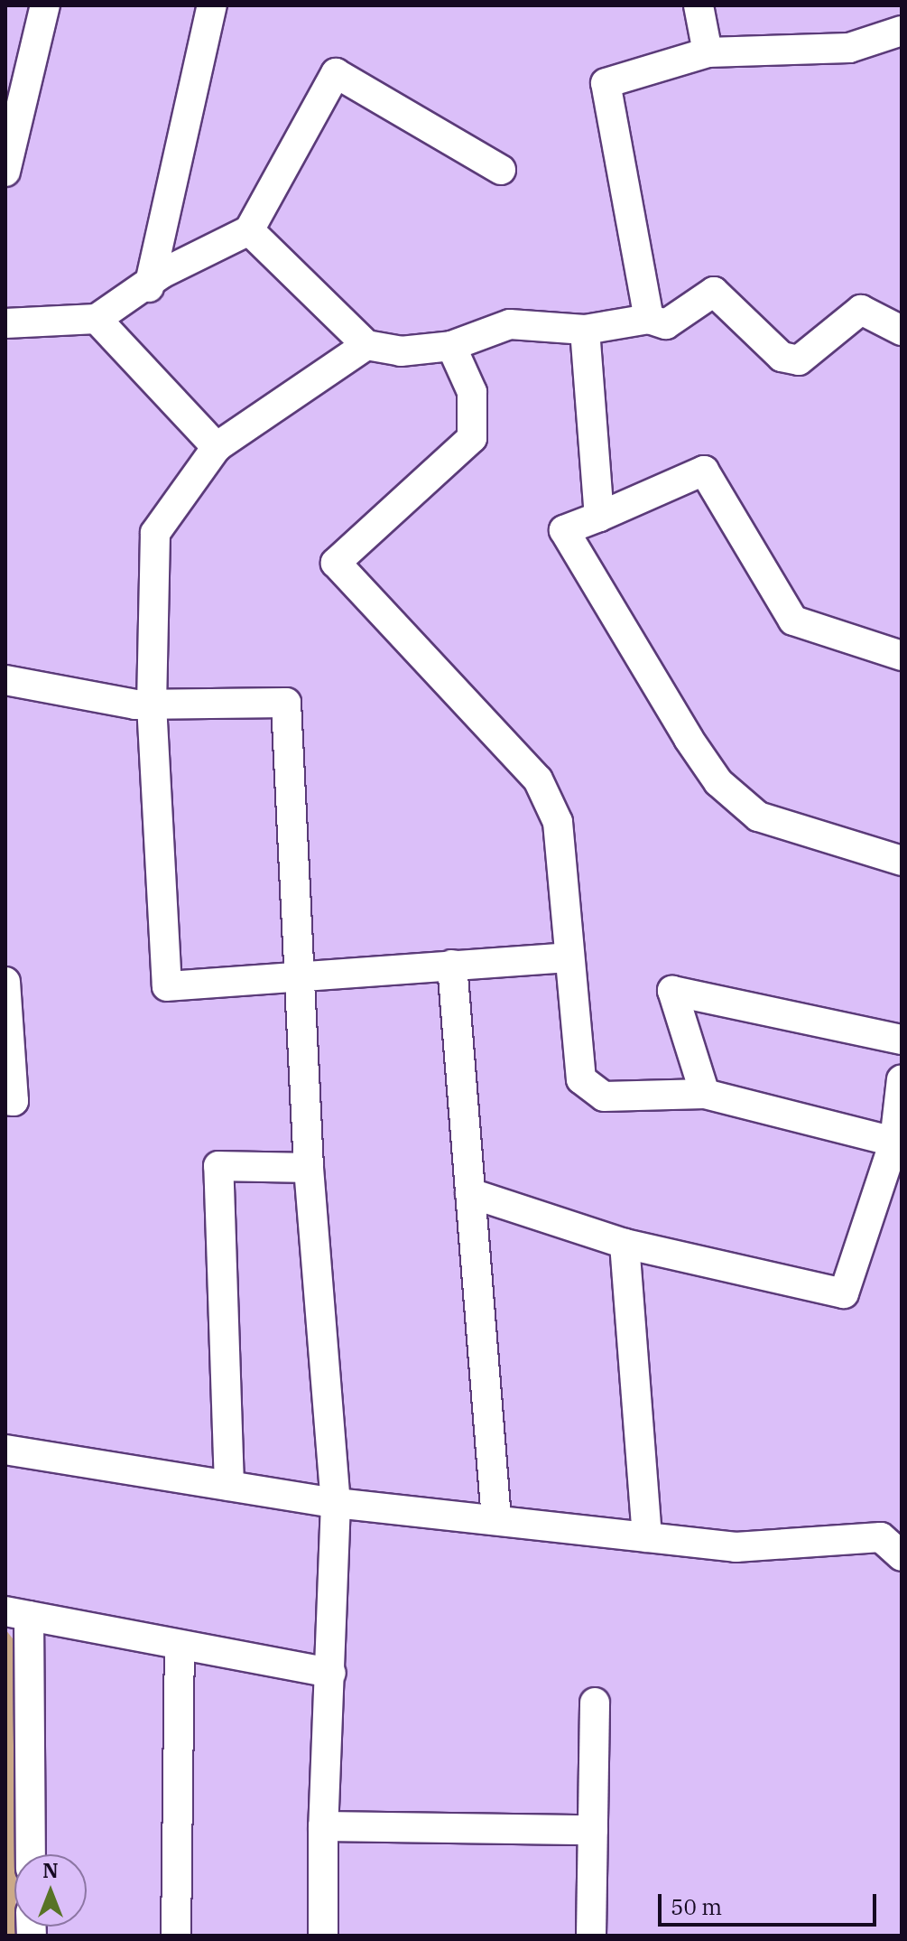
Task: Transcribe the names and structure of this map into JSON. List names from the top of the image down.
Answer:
{
  "scale_bar": "50 m",
  "north": "top"
}
